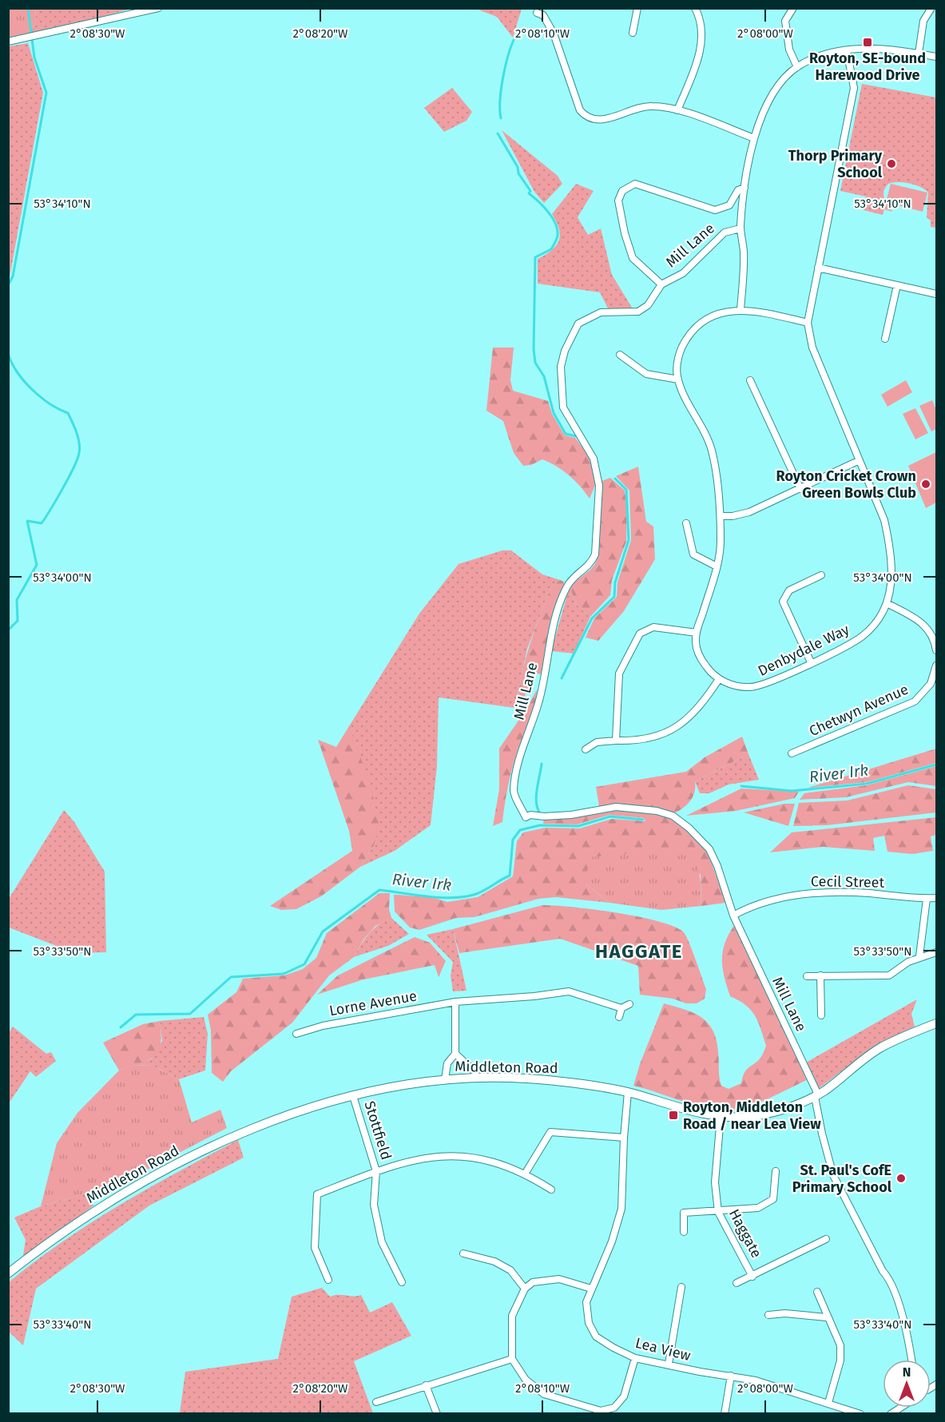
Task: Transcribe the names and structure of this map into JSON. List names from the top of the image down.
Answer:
{
  "streets": {
    "main road": ["Middleton Road"],
    "street": [
      "Mill Lane",
      "Denbydale Way",
      "Chetwyn Avenue",
      "Cecil Street",
      "Lorne Avenue",
      "Stottfield",
      "Haggate",
      "Lea View"
    ]
  },
  "crossings": [
    ["Mill Lane", "Cecil Street"],
    ["Mill Lane", "Middleton Road"],
    ["Middleton Road", "Stottfield"],
    ["Middleton Road", "Haggate"],
    ["Middleton Road", "Lea View"]
  ],
  "districts": ["HAGGATE"],
  "water": ["River Irk"],
  "places": {
    "transit": ["Royton, SE-bound Harewood Drive", "Royton, Middleton Road / near Lea View"],
    "other": ["Thorp Primary School", "Royton Cricket Crown Green Bowls Club", "St. Paul's CofE Primary School"]
  },
  "north": "top",
  "coordinates": [
    "2°08'30\"W",
    "2°08'20\"W",
    "2°08'10\"W",
    "2°08'00\"W",
    "53°34'10\"N",
    "53°34'00\"N",
    "53°33'50\"N",
    "53°33'40\"N"
  ]
}
